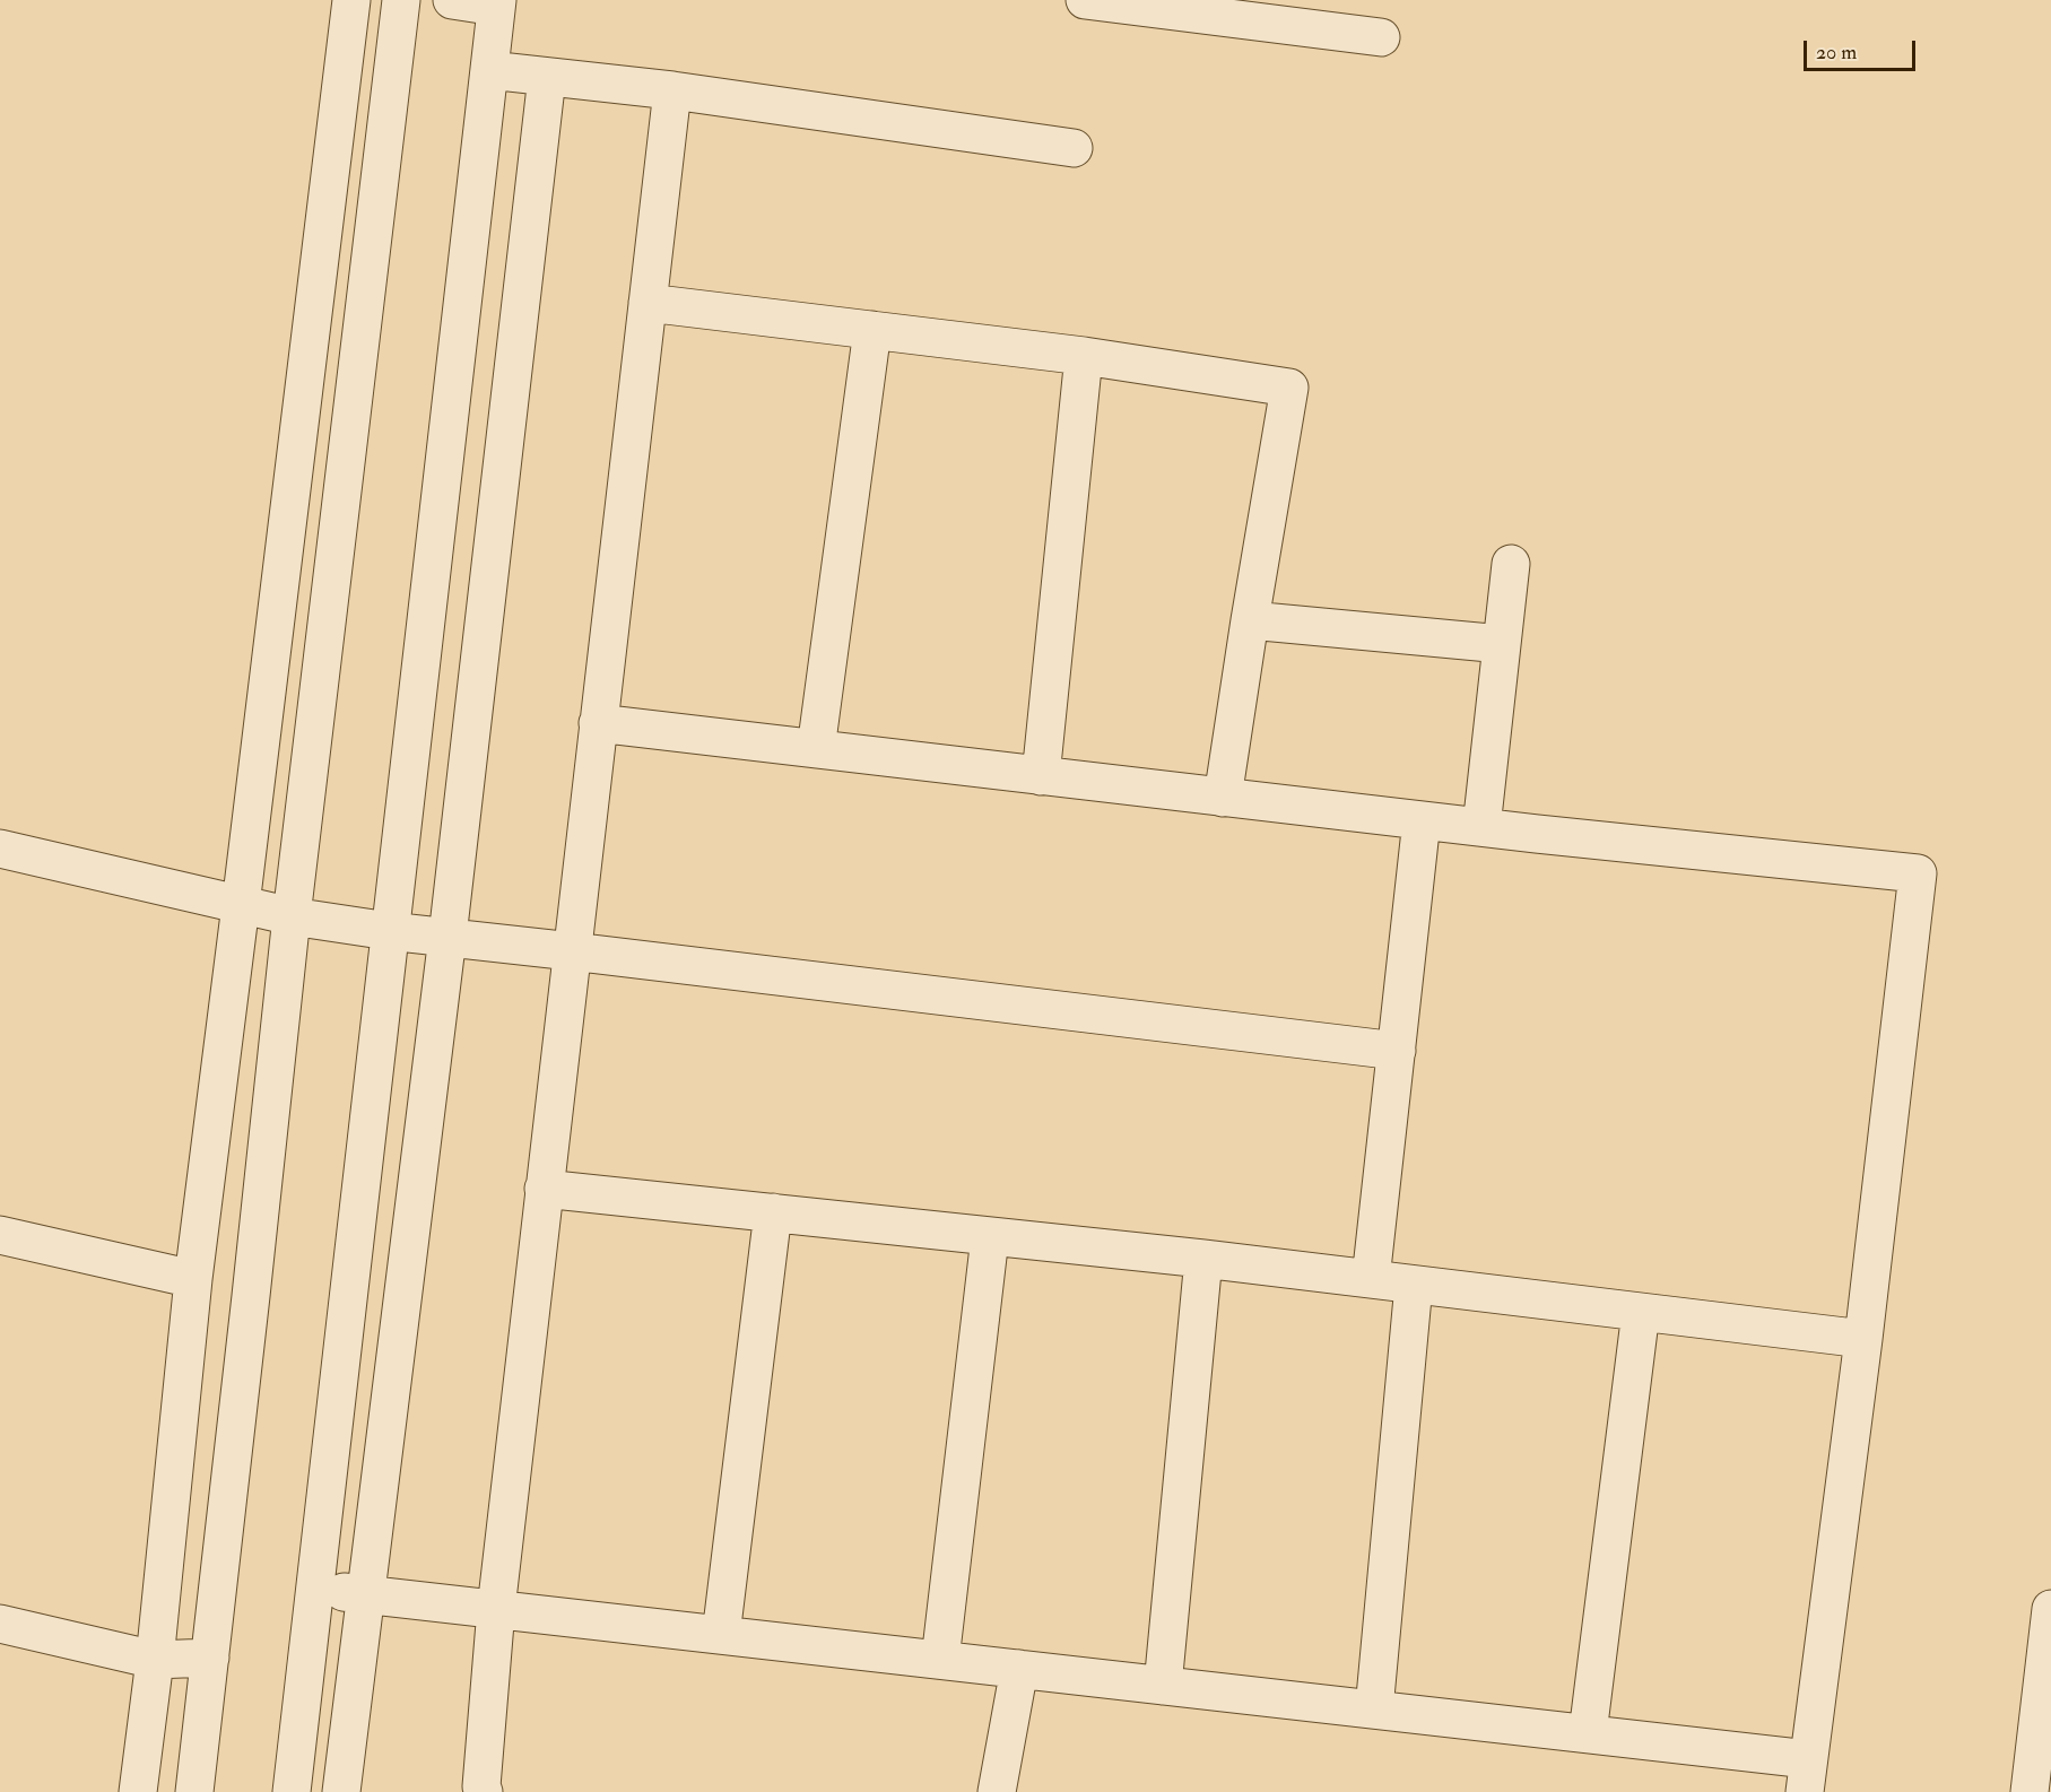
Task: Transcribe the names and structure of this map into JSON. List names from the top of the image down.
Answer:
{
  "scale_bar": "20 m"
}
